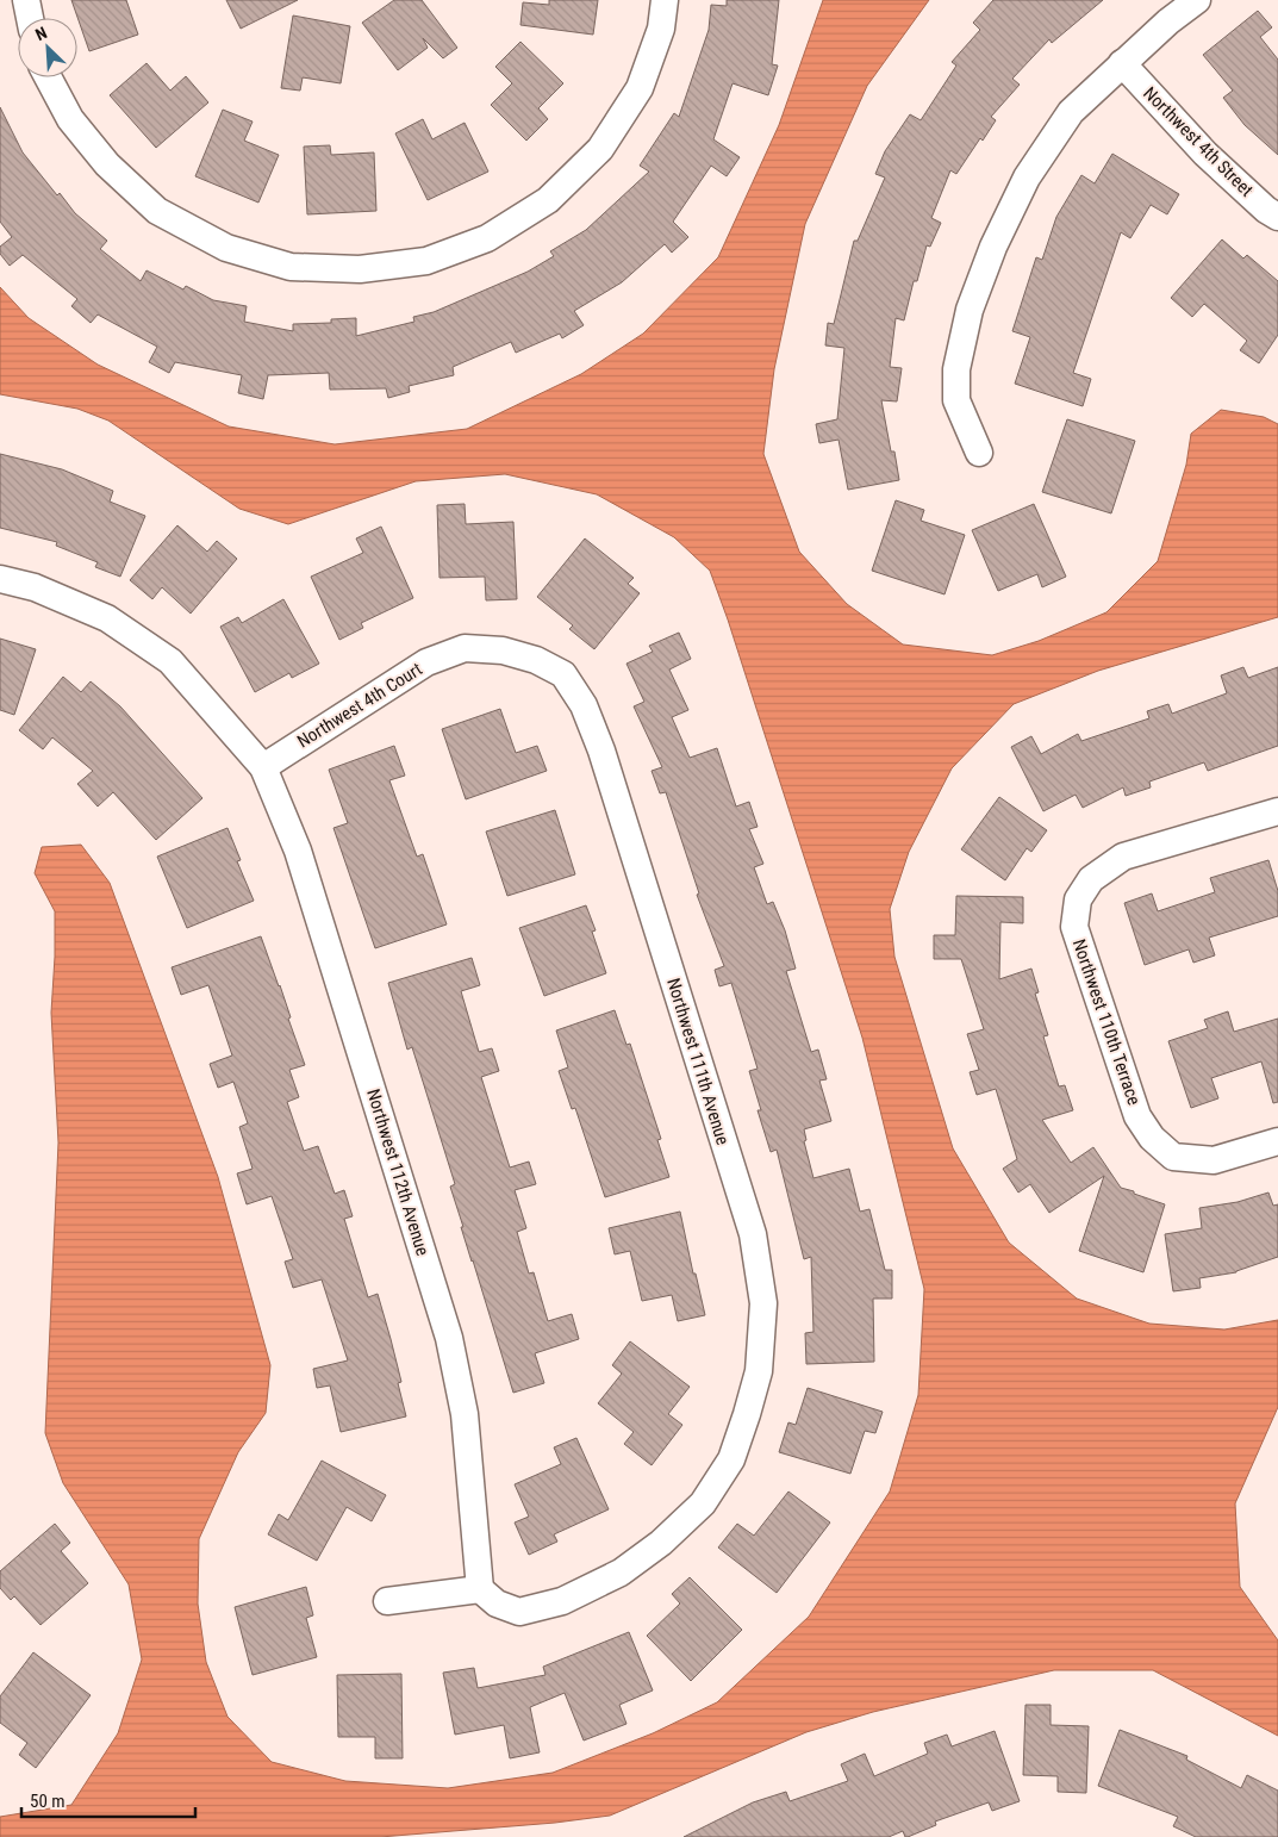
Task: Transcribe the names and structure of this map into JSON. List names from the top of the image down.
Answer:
{
  "streets": {
    "street": [
      "Northwest 4th Street",
      "Northwest 4th Court",
      "Northwest 110th Terrace",
      "Northwest 111th Avenue",
      "Northwest 112th Avenue"
    ]
  },
  "crossings": [
    ["Northwest 4th Court", "Northwest 111th Avenue"],
    ["Northwest 4th Court", "Northwest 112th Avenue"],
    ["Northwest 111th Avenue", "Northwest 112th Avenue"]
  ],
  "scale_bar": "50 m",
  "north": "top left"
}
